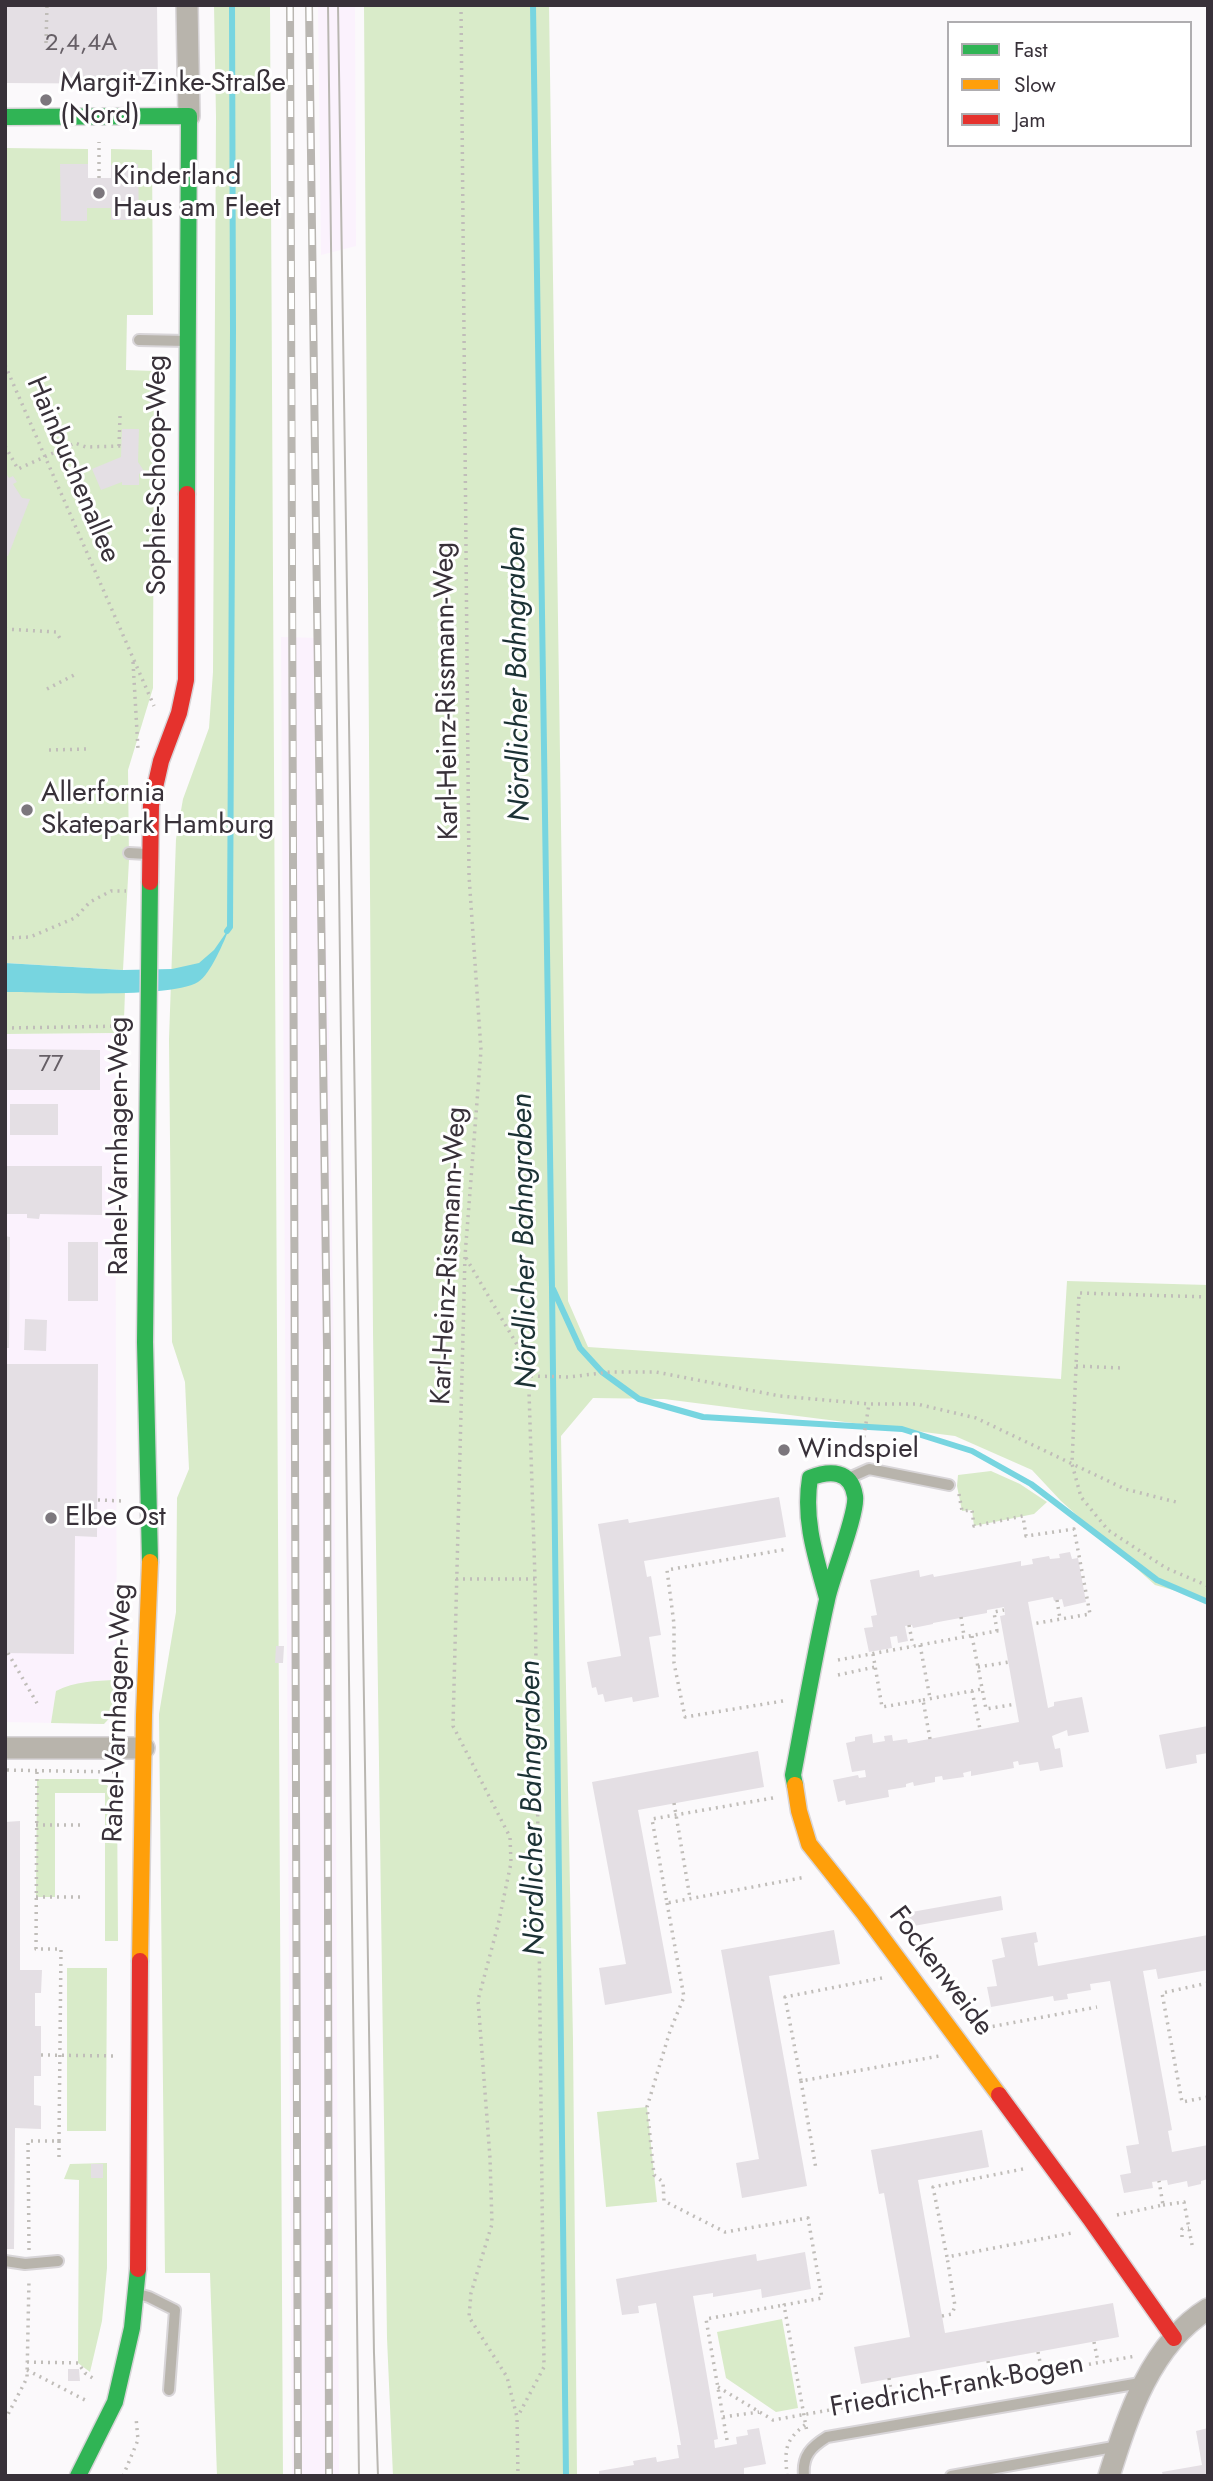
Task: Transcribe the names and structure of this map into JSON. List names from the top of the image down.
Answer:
{
  "streets": {
    "street": ["Sophie-Schoop-Weg", "Rahel-Varnhagen-Weg", "Fockenweide"],
    "lane": ["Friedrich-Frank-Bogen"],
    "path": ["Hainbuchenallee", "Karl-Heinz-Rissmann-Weg"]
  },
  "crossings": [
    ["Sophie-Schoop-Weg", "Rahel-Varnhagen-Weg"]
  ],
  "water": ["Nördlicher Bahngraben"],
  "places": [
    "Margit-Zinke-Straße (Nord)",
    "Kinderland Haus am Fleet",
    "Allerfornia Skatepark Hamburg",
    "Windspiel",
    "Elbe Ost"
  ],
  "house_numbers": ["2,4,4A", "77"],
  "legend": ["Fast", "Slow", "Jam"]
}
